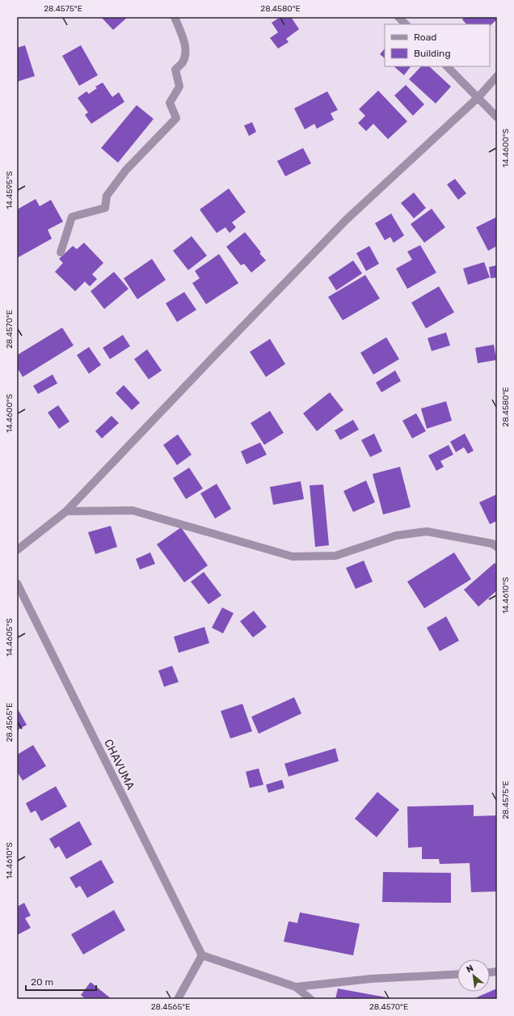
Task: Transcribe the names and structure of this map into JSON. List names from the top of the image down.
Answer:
{
  "streets": {
    "street": ["CHAVUMA"]
  },
  "legend": ["Road", "Building"],
  "scale_bar": "20 m",
  "north": "top left",
  "coordinates": [
    "28.4575°E",
    "28.4580°E",
    "14.4600°S",
    "14.4595°S",
    "28.4570°E",
    "14.4610°S",
    "14.4605°S",
    "28.4565°E"
  ]
}
